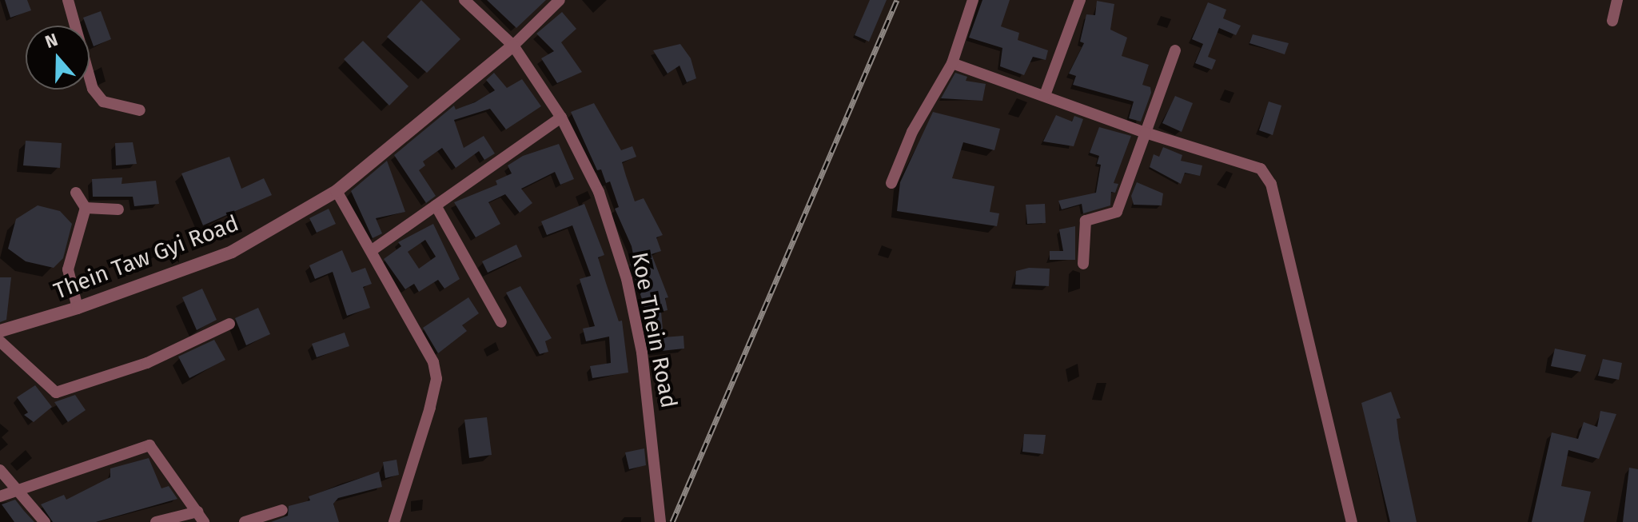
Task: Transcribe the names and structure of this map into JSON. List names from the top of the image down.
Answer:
{
  "streets": {
    "street": ["Thein Taw Gyi Road", "Koe Thein Road"]
  },
  "crossings": [
    ["Thein Taw Gyi Road", "Koe Thein Road"]
  ],
  "north": "top"
}
